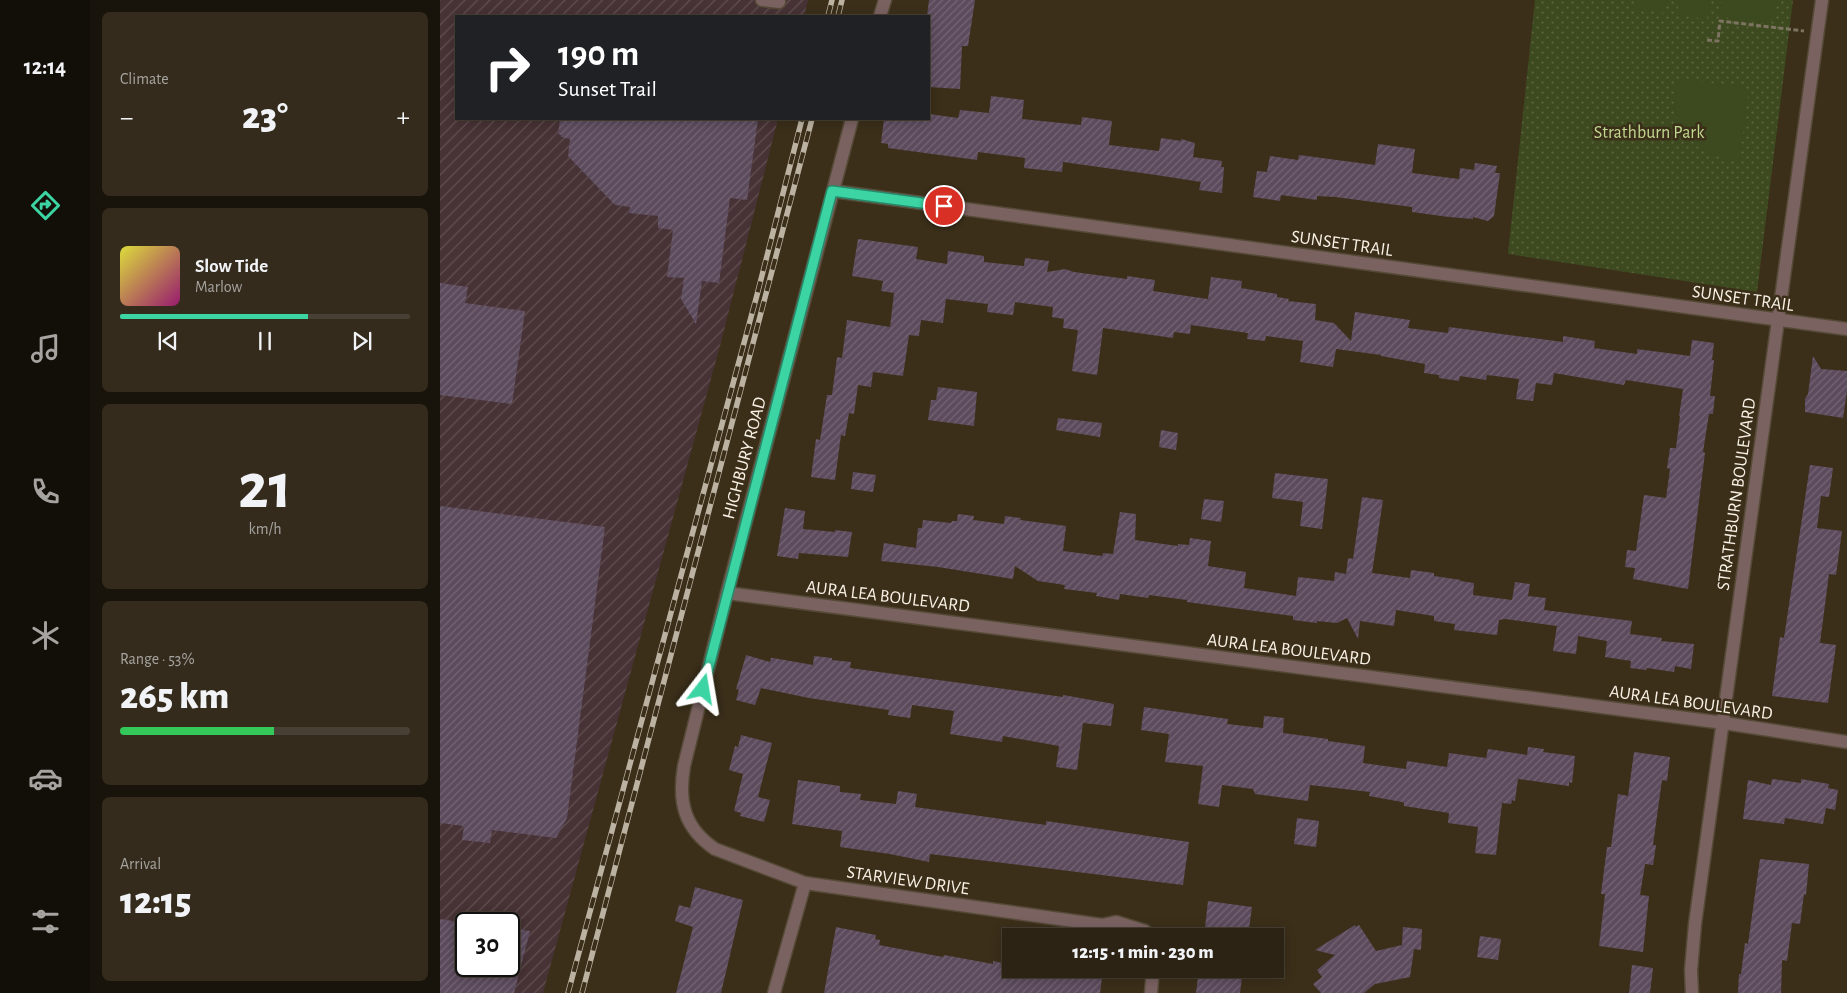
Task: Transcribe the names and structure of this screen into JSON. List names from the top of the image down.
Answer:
{
  "streets": {
    "street": [
      "SUNSET TRAIL",
      "HIGHBURY ROAD",
      "STRATHBURN BOULEVARD",
      "AURA LEA BOULEVARD",
      "STARVIEW DRIVE"
    ]
  },
  "crossings": [
    ["SUNSET TRAIL", "HIGHBURY ROAD"],
    ["SUNSET TRAIL", "STRATHBURN BOULEVARD"],
    ["HIGHBURY ROAD", "AURA LEA BOULEVARD"],
    ["HIGHBURY ROAD", "STARVIEW DRIVE"],
    ["STRATHBURN BOULEVARD", "AURA LEA BOULEVARD"]
  ],
  "parks": ["Strathburn Park"],
  "page": {
    "tabs": "12:14",
    "tile": [
      "Climate",
      ["21", "km/h"],
      ["Range · 53%", "265 km"],
      ["Arrival", "12:15"]
    ],
    "turn": ["190 m", "Sunset Trail"],
    "heat": ["−", "23°", "+"],
    "song": ["Slow Tide", "Marlow"],
    "limit": "30",
    "trip": "12:15 · 1 min · 230 m"
  }
}
